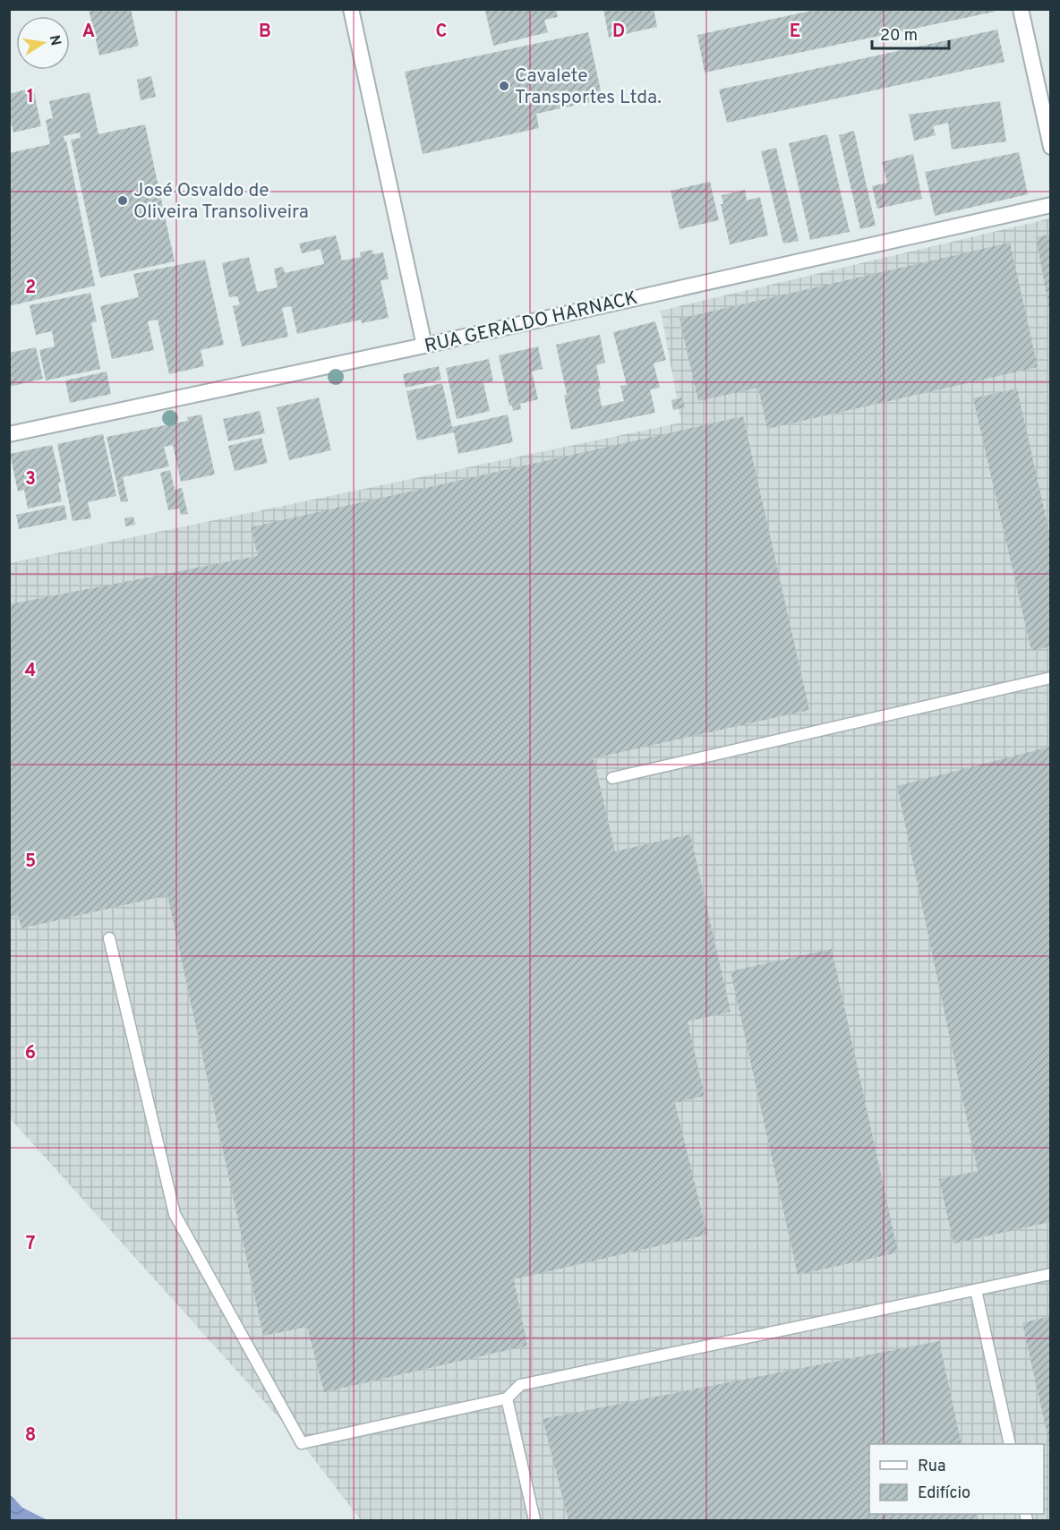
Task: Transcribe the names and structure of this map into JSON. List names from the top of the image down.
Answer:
{
  "streets": {
    "street": ["RUA GERALDO HARNACK"]
  },
  "places": ["Cavalete Transportes Ltda.", "José Osvaldo de Oliveira Transoliveira"],
  "legend": ["Rua", "Edifício"],
  "scale_bar": "20 m",
  "north": "right",
  "grid": {
    "columns": [
      "A",
      "B",
      "C",
      "D",
      "E"
    ],
    "rows": [
      "1",
      "2",
      "3",
      "4",
      "5",
      "6",
      "7",
      "8"
    ]
  }
}
